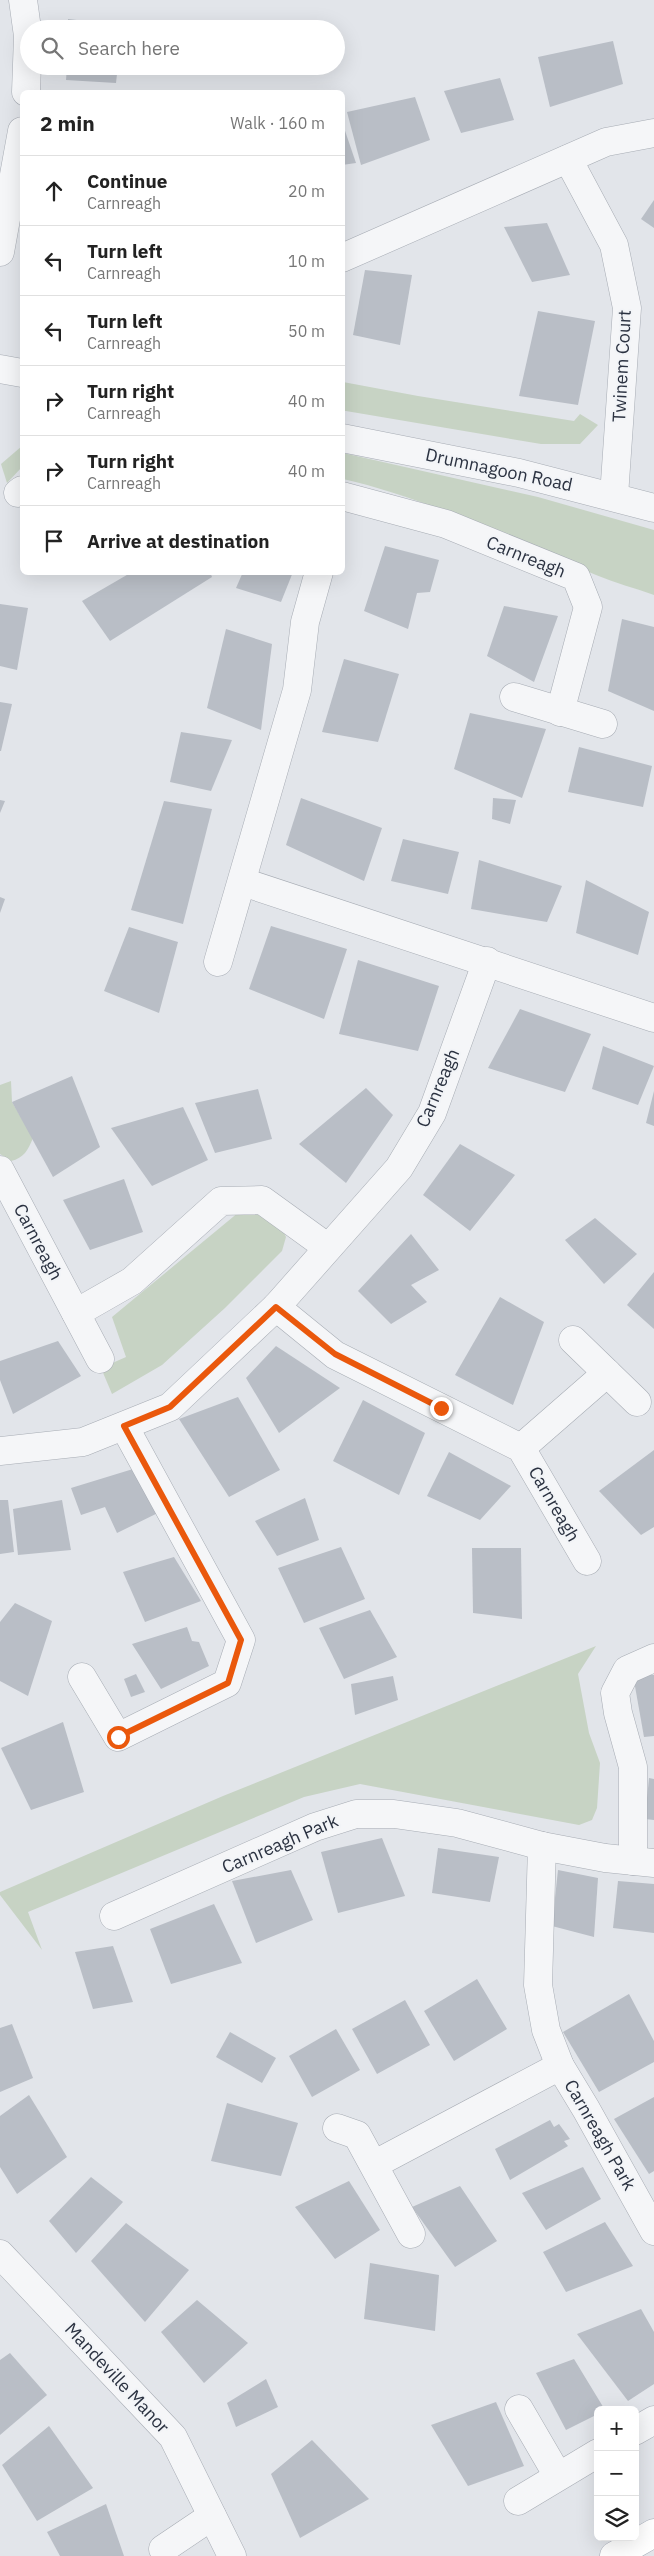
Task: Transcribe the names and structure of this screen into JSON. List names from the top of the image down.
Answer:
{
  "streets": {
    "street": [
      "Twinem Court",
      "Drumnagoon Road",
      "Carnreagh",
      "Carnreagh Park",
      "Mandeville Manor"
    ]
  },
  "crossings": [
    ["Twinem Court", "Drumnagoon Road"]
  ],
  "page": {
    "search": "Search here",
    "heading": ["2 min", "Walk · 160 m"],
    "list": [
      ["Continue", "Carnreagh", "20 m"],
      ["Turn left", "Carnreagh", "10 m"],
      ["Turn left", "Carnreagh", "50 m"],
      ["Turn right", "Carnreagh", "40 m"],
      ["Turn right", "Carnreagh", "40 m"],
      "Arrive at destination"
    ],
    "map_buttons": ["+", "−"]
  }
}
